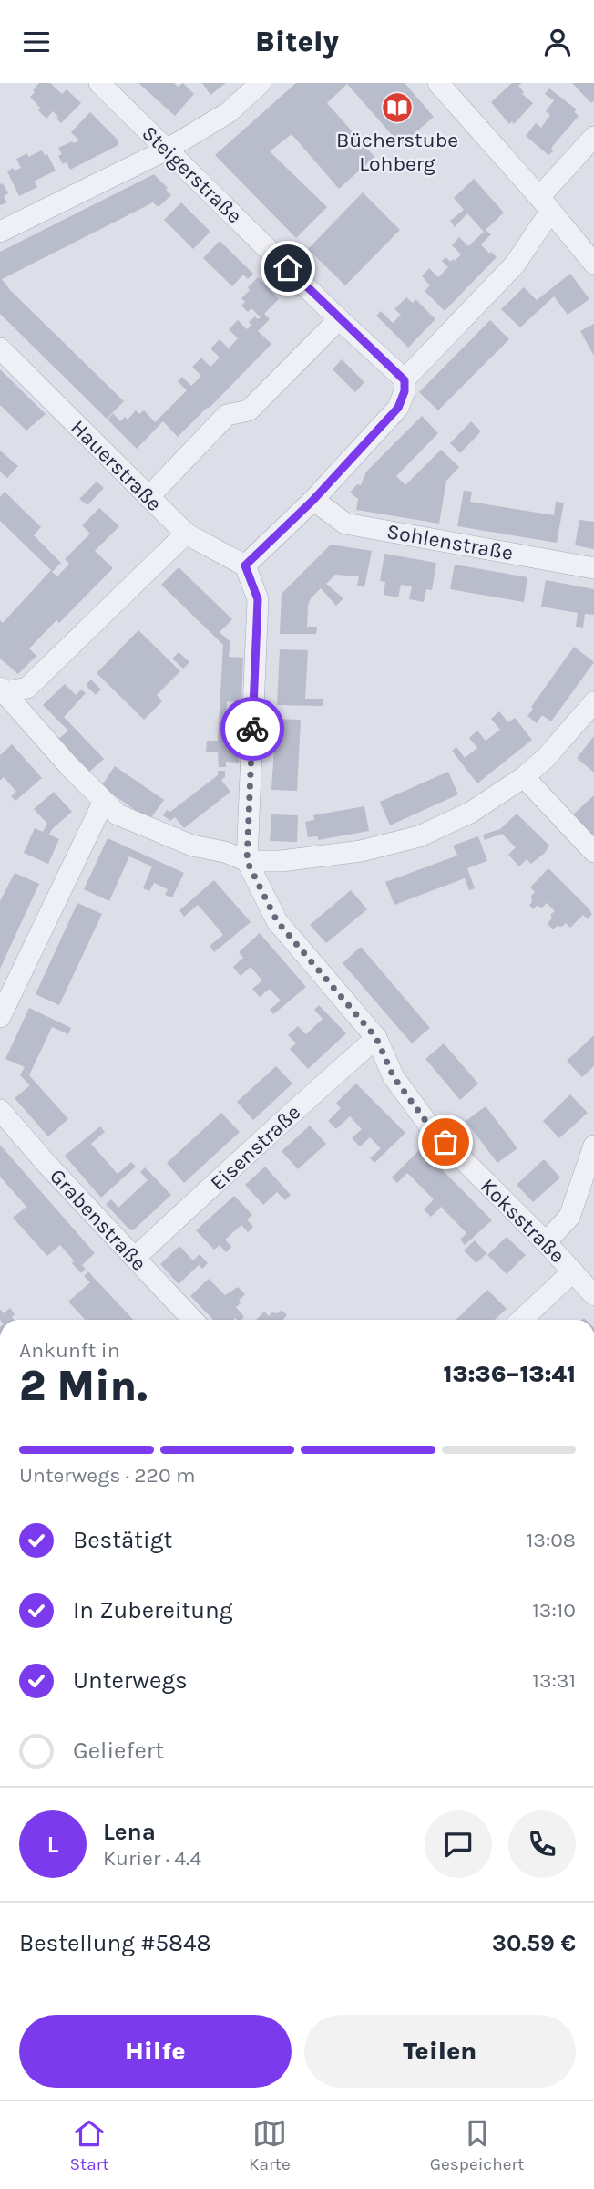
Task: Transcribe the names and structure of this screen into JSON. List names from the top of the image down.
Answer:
{
  "streets": {
    "street": [
      "Steigerstraße",
      "Hauerstraße",
      "Sohlenstraße",
      "Eisenstraße",
      "Grabenstraße",
      "Koksstraße"
    ]
  },
  "crossings": [
    ["Hauerstraße", "Koksstraße"],
    ["Eisenstraße", "Grabenstraße"],
    ["Eisenstraße", "Koksstraße"]
  ],
  "places": {
    "library": ["Bücherstube Lohberg"]
  },
  "page": {
    "header": "Bitely",
    "heading": ["2 Min.", "Ankunft in", "13:36–13:41"],
    "panel": [
      "Lena",
      "Kurier · 4.4",
      "Bestellung #5848",
      "30.59 €"
    ],
    "bar": "Unterwegs · 220 m",
    "list": [
      ["Bestätigt", "13:08"],
      ["In Zubereitung", "13:10"],
      ["Unterwegs", "13:31"],
      "Geliefert"
    ],
    "round": "L",
    "buttons": ["Hilfe", "Teilen"],
    "tabs": ["Start", "Karte", "Gespeichert"]
  }
}
